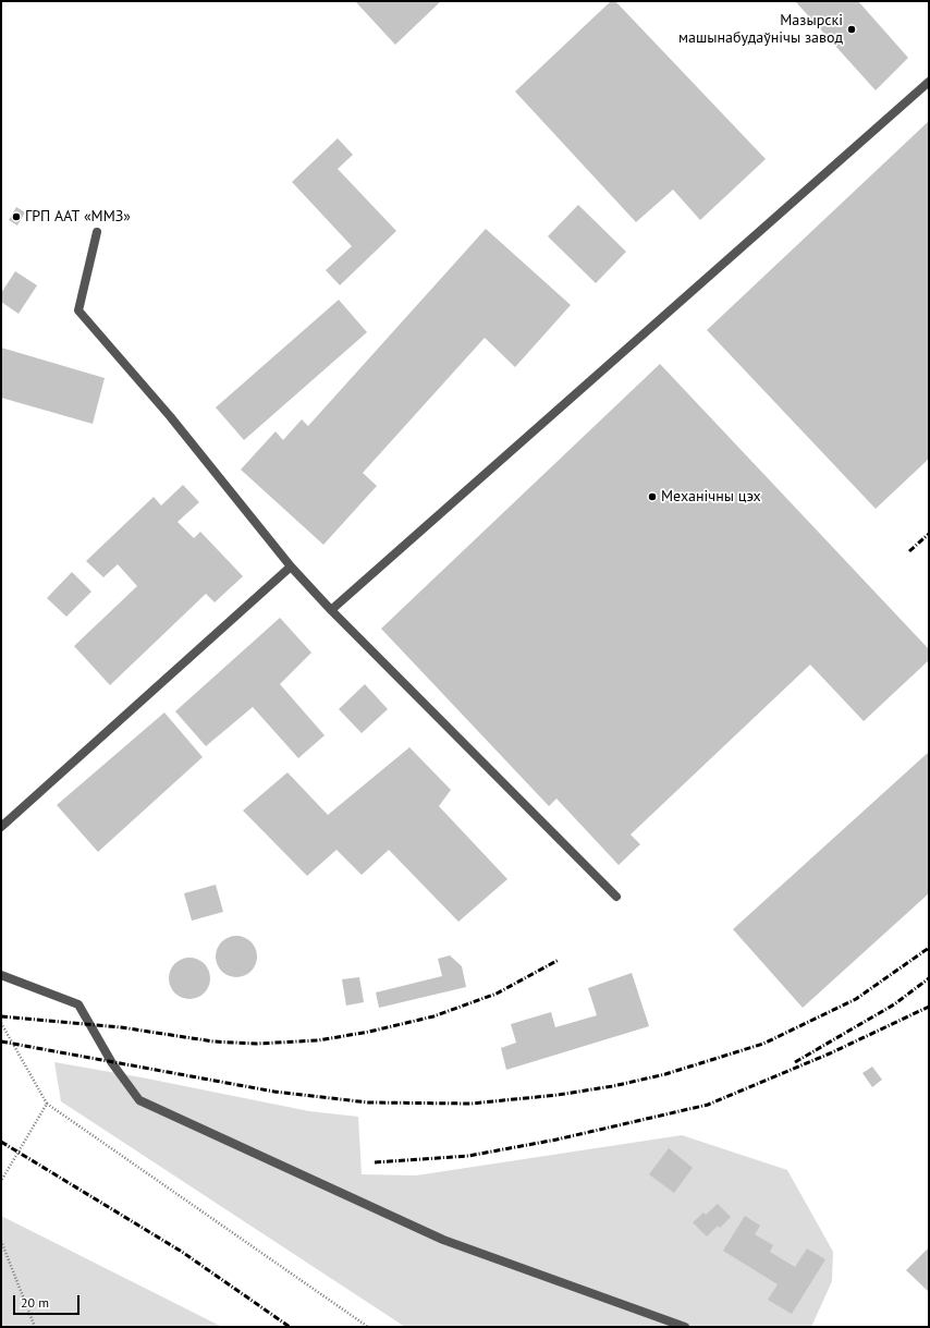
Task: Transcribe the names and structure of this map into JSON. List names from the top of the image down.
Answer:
{
  "places": ["Мазырскі машынабудаўнічы завод", "ГРП ААТ «ММЗ»", "Механічны цэх"],
  "scale_bar": "20 m"
}
